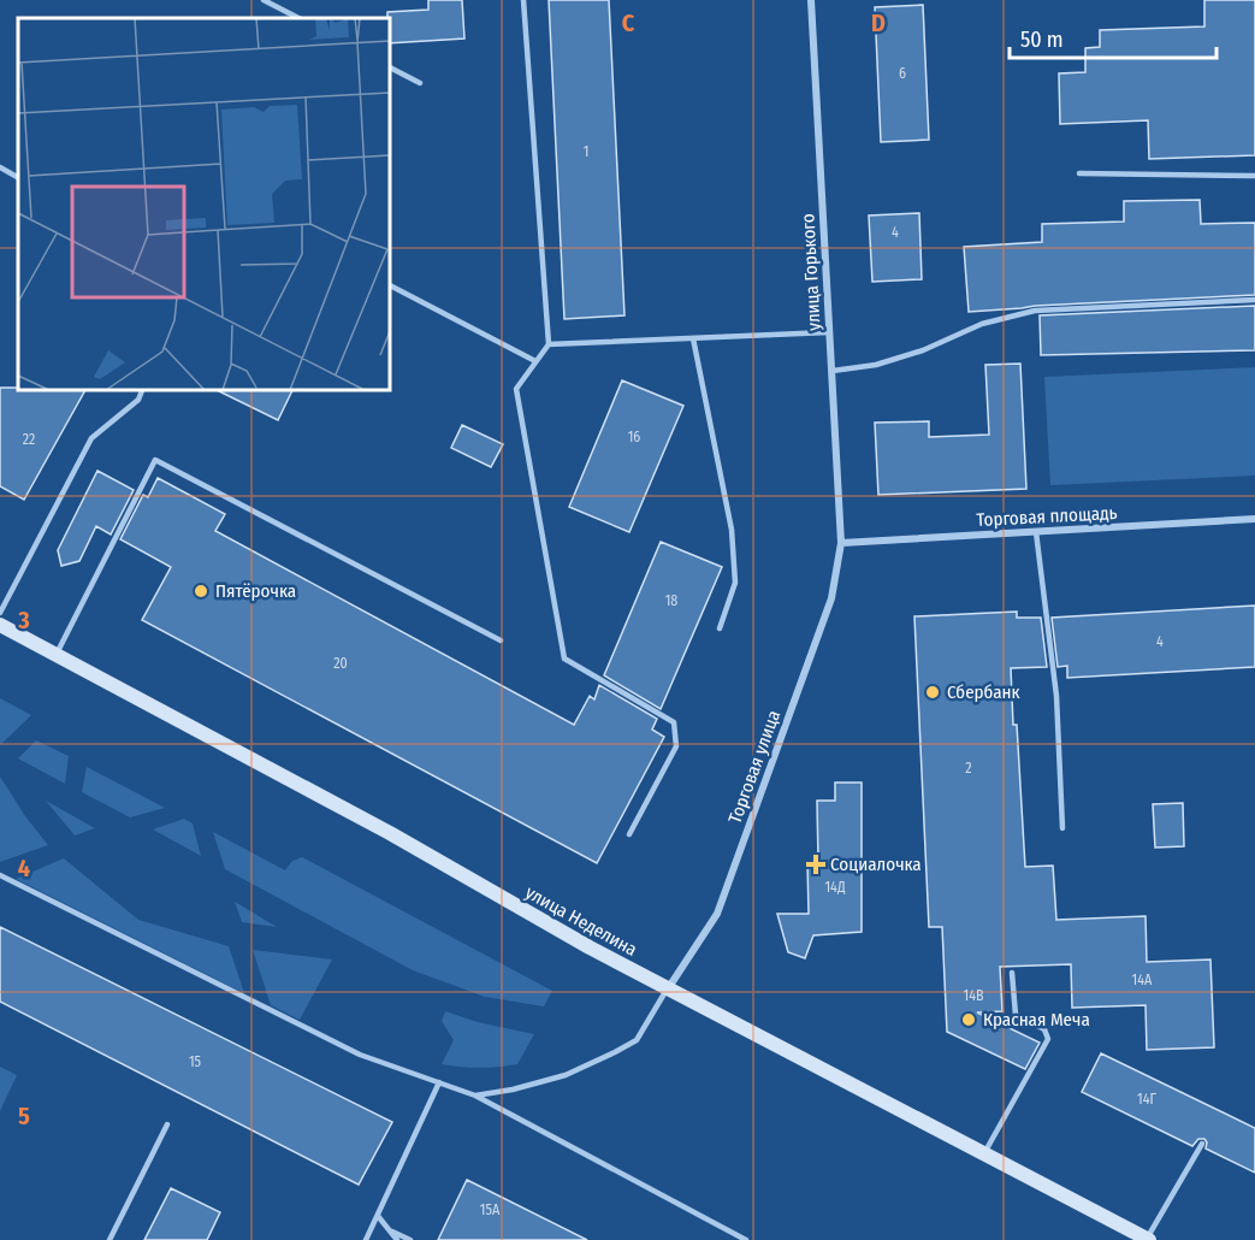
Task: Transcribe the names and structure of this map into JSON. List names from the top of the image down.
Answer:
{
  "streets": {
    "main road": ["улица Неделина"],
    "street": ["улица Горького", "Торговая площадь", "Торговая улица"]
  },
  "crossings": [
    ["улица Горького", "Торговая площадь"],
    ["улица Горького", "Торговая улица"],
    ["Торговая площадь", "Торговая улица"],
    ["Торговая улица", "улица Неделина"]
  ],
  "places": {
    "other": ["Пятёрочка", "Сбербанк", "Красная Меча"],
    "health": ["Социалочка"]
  },
  "house_numbers": [
    "6",
    "1",
    "4",
    "16",
    "22",
    "18",
    "4",
    "20",
    "2",
    "14Д",
    "14А",
    "14В",
    "15",
    "14Г",
    "15А"
  ],
  "scale_bar": "50 m",
  "grid": {
    "columns": ["C", "D"],
    "rows": ["3", "4", "5"]
  }
}
